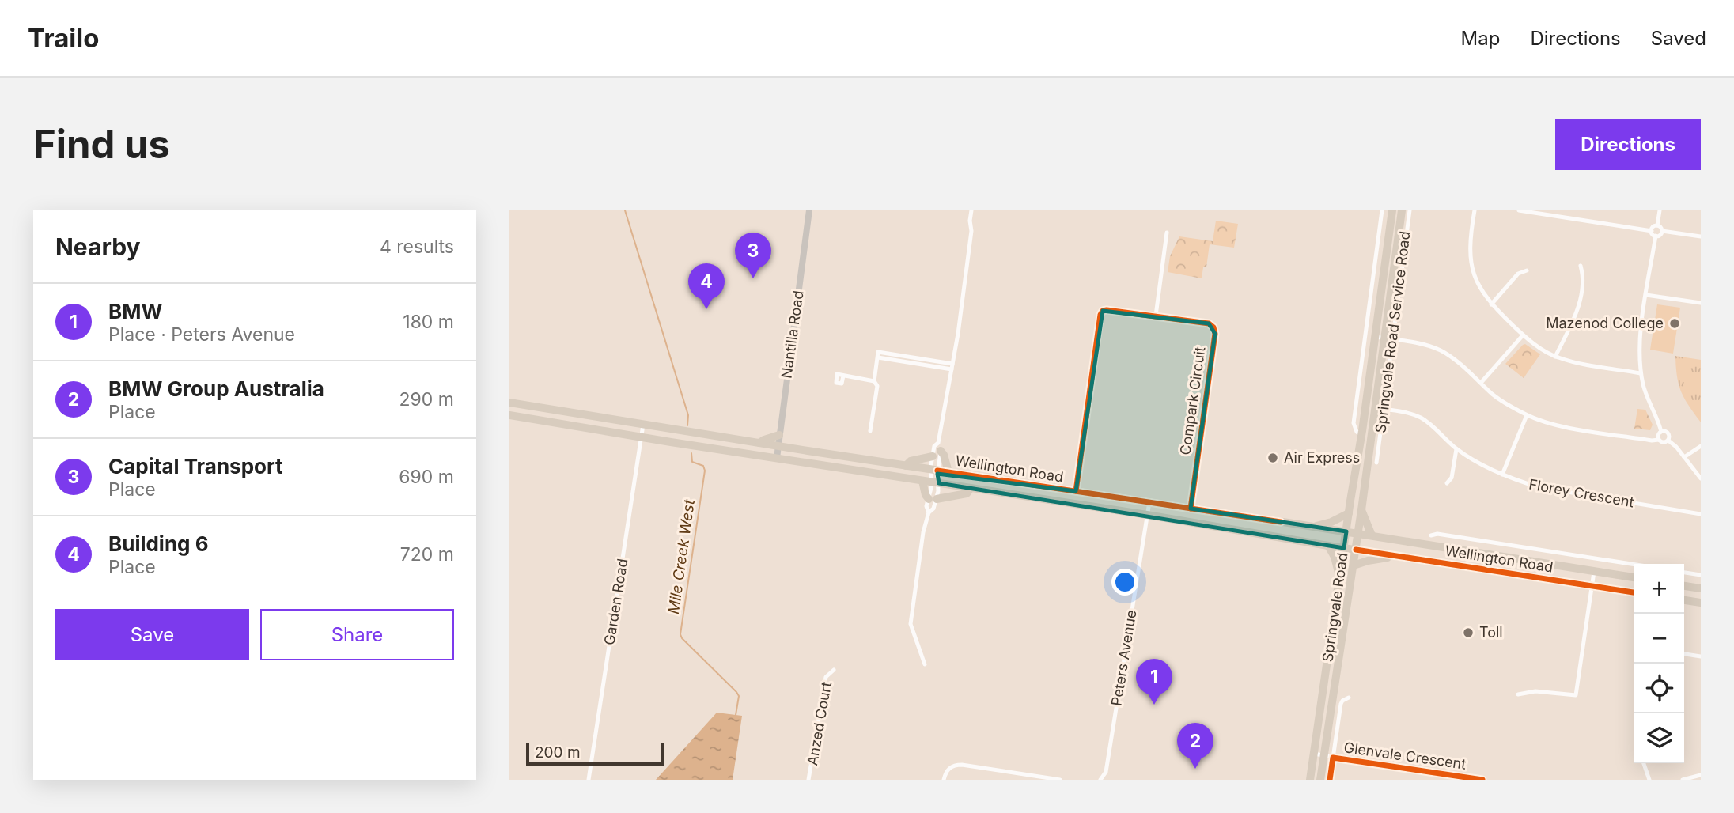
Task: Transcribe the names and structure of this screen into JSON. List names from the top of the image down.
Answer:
{
  "streets": {
    "highway": ["Wellington Road", "Springvale Road"],
    "street": [
      "Springvale Road Service Road",
      "Nantilla Road",
      "Compark Circuit",
      "Florey Crescent",
      "Garden Road",
      "Peters Avenue",
      "Anzed Court",
      "Glenvale Crescent"
    ]
  },
  "crossings": [
    ["Springvale Road Service Road", "Florey Crescent"],
    ["Springvale Road Service Road", "Springvale Road"],
    ["Compark Circuit", "Wellington Road"],
    ["Wellington Road", "Garden Road"],
    ["Wellington Road", "Springvale Road"],
    ["Wellington Road", "Peters Avenue"],
    ["Springvale Road", "Glenvale Crescent"]
  ],
  "water": ["Mile Creek West"],
  "places": ["Mazenod College", "Air Express", "Toll"],
  "scale_bar": "200 m",
  "page": {
    "header": "Trailo",
    "nav": ["Map", "Directions", "Saved"],
    "buttons": [
      "Directions",
      ["Save", "Share"]
    ],
    "title": "Find us",
    "heading": ["Nearby", "4 results"],
    "pins": [
      "3",
      "4",
      "1",
      "2"
    ],
    "list": [
      {
        "mark": "1",
        "name": "BMW",
        "note": "Place · Peters Avenue",
        "value": "180 m"
      },
      {
        "mark": "2",
        "name": "BMW Group Australia",
        "note": "Place",
        "value": "290 m"
      },
      {
        "mark": "3",
        "name": "Capital Transport",
        "note": "Place",
        "value": "690 m"
      },
      {
        "mark": "4",
        "name": "Building 6",
        "note": "Place",
        "value": "720 m"
      }
    ],
    "map_buttons": ["+", "−"],
    "scale": "200 m"
  }
}
